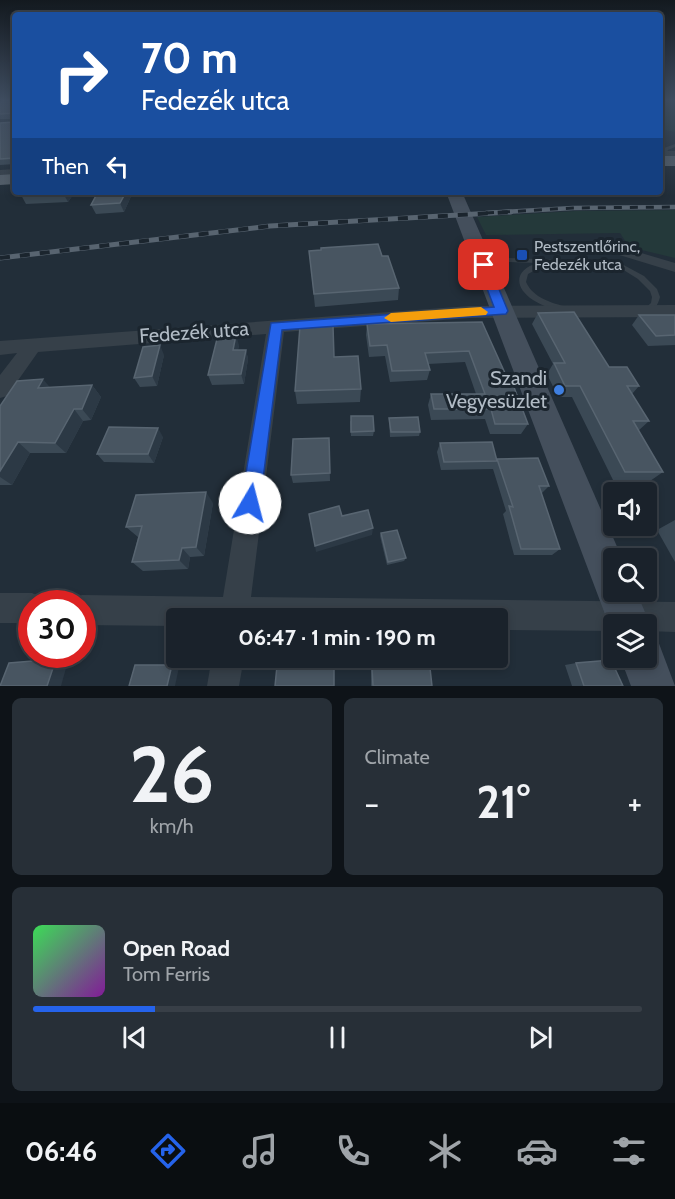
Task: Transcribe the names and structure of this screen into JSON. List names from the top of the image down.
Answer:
{
  "streets": {
    "street": ["Fedezék utca"]
  },
  "places": {
    "transit": ["Pestszentlőrinc, Fedezék utca"],
    "other": ["Szandi Vegyesüzlet"]
  },
  "page": {
    "turn": ["70 m", "Fedezék utca"],
    "then": "Then",
    "limit": "30",
    "trip": "06:47 · 1 min · 190 m",
    "tile": [
      ["26", "km/h"],
      "Climate"
    ],
    "heat": ["−", "21°", "+"],
    "song": ["Open Road", "Tom Ferris"],
    "tabs": "06:46"
  }
}
